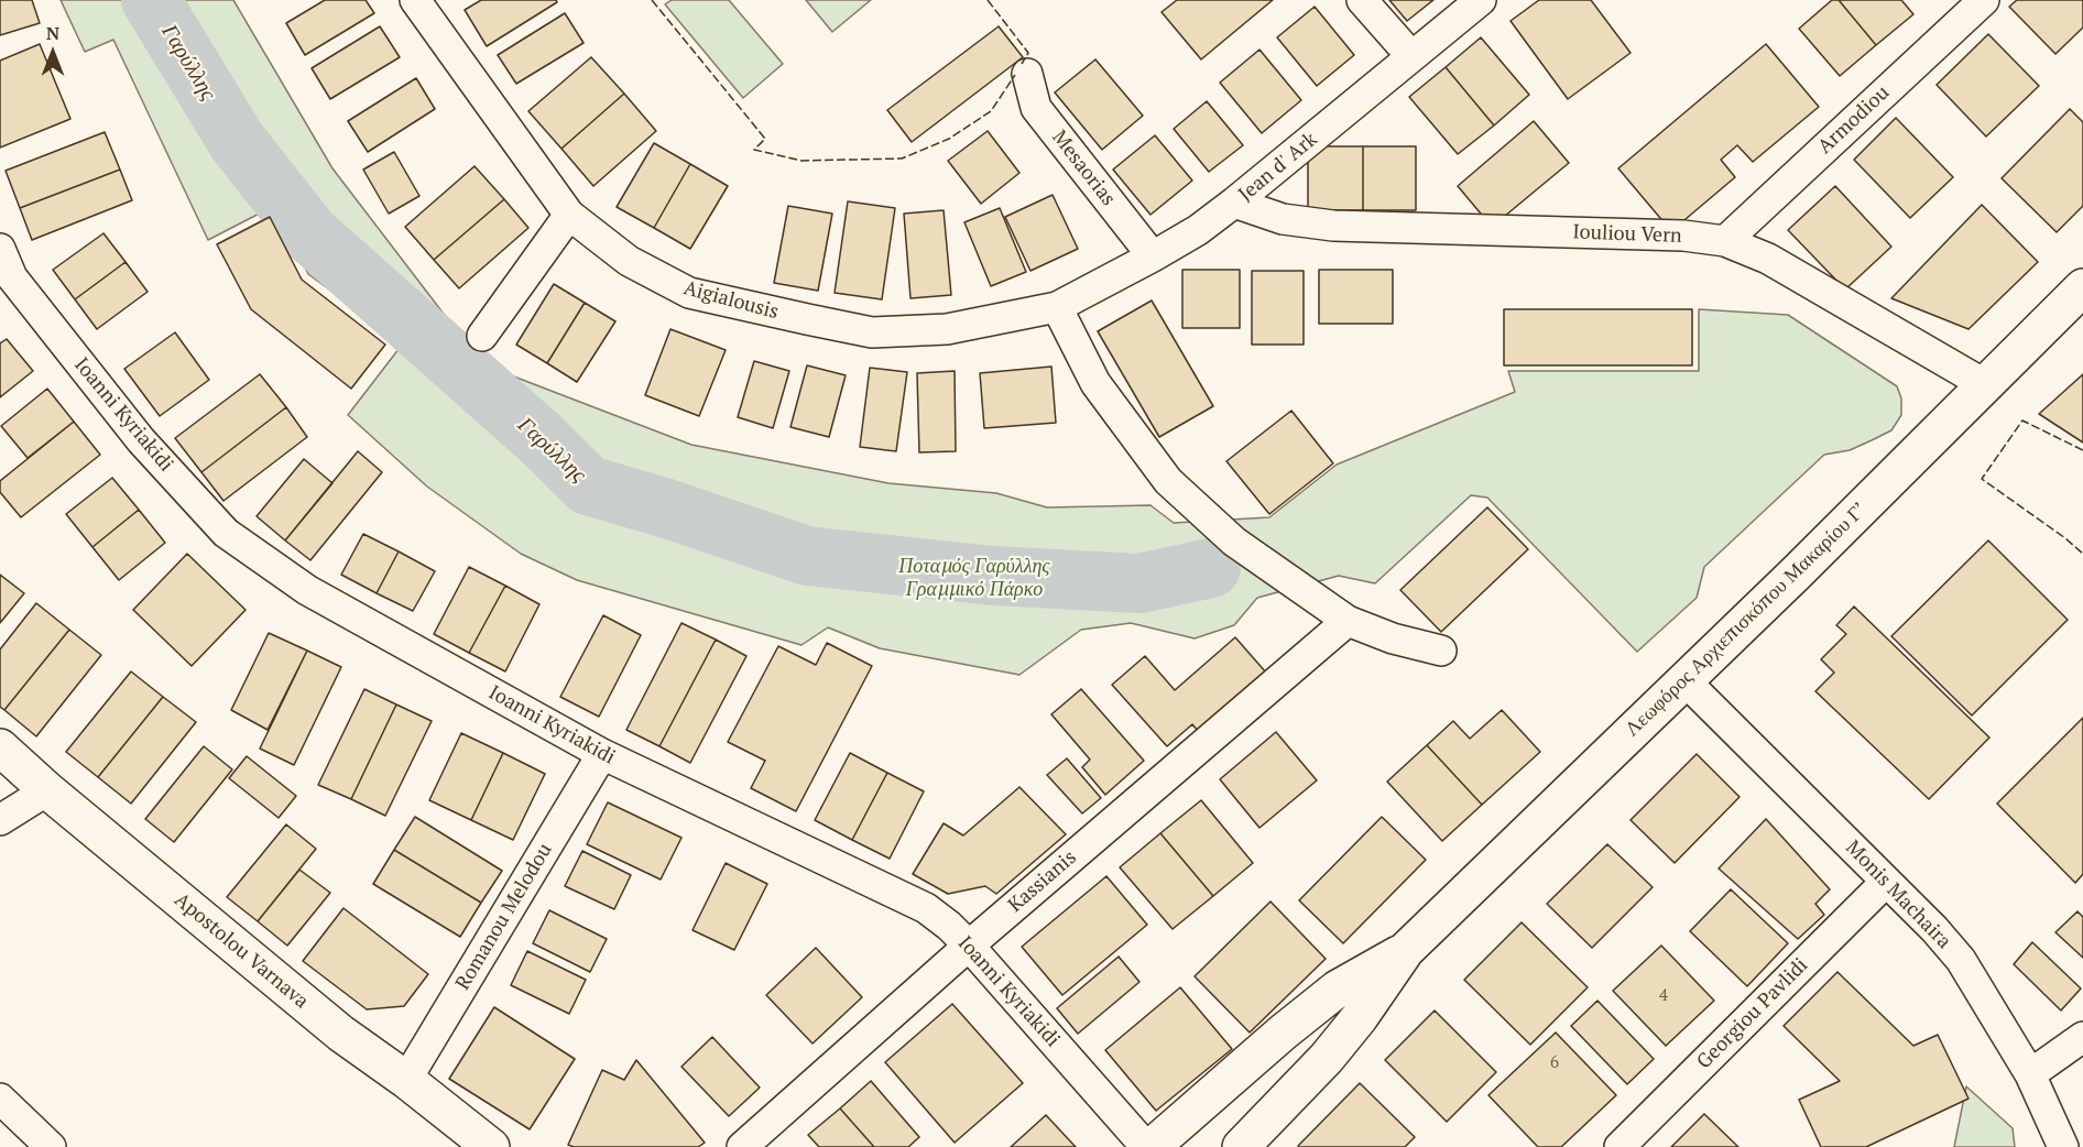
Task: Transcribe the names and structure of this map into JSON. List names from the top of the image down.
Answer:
{
  "streets": {
    "main road": ["Λεωφόρος Αρχιεπισκόπου Μακαρίου Γ’", "Apostolou Varnava"],
    "street": [
      "Armodiou",
      "Jean d' Ark",
      "Mesaorias",
      "Iouliou Vern",
      "Aigialousis",
      "Ioanni Kyriakidi",
      "Kassianis",
      "Monis Machaira",
      "Romanou Melodou",
      "Georgiou Pavlidi"
    ]
  },
  "crossings": [
    ["Armodiou", "Iouliou Vern"],
    ["Jean d' Ark", "Mesaorias"],
    ["Jean d' Ark", "Iouliou Vern"],
    ["Jean d' Ark", "Aigialousis"],
    ["Iouliou Vern", "Λεωφόρος Αρχιεπισκόπου Μακαρίου Γ’"],
    ["Ioanni Kyriakidi", "Kassianis"],
    ["Ioanni Kyriakidi", "Romanou Melodou"],
    ["Λεωφόρος Αρχιεπισκόπου Μακαρίου Γ’", "Monis Machaira"],
    ["Monis Machaira", "Georgiou Pavlidi"],
    ["Romanou Melodou", "Apostolou Varnava"]
  ],
  "water": ["Γαρύλλης"],
  "parks": ["Ποταμός Γαρύλλης Γραμμικό Πάρκο"],
  "house_numbers": ["4", "6"],
  "north": "top"
}
